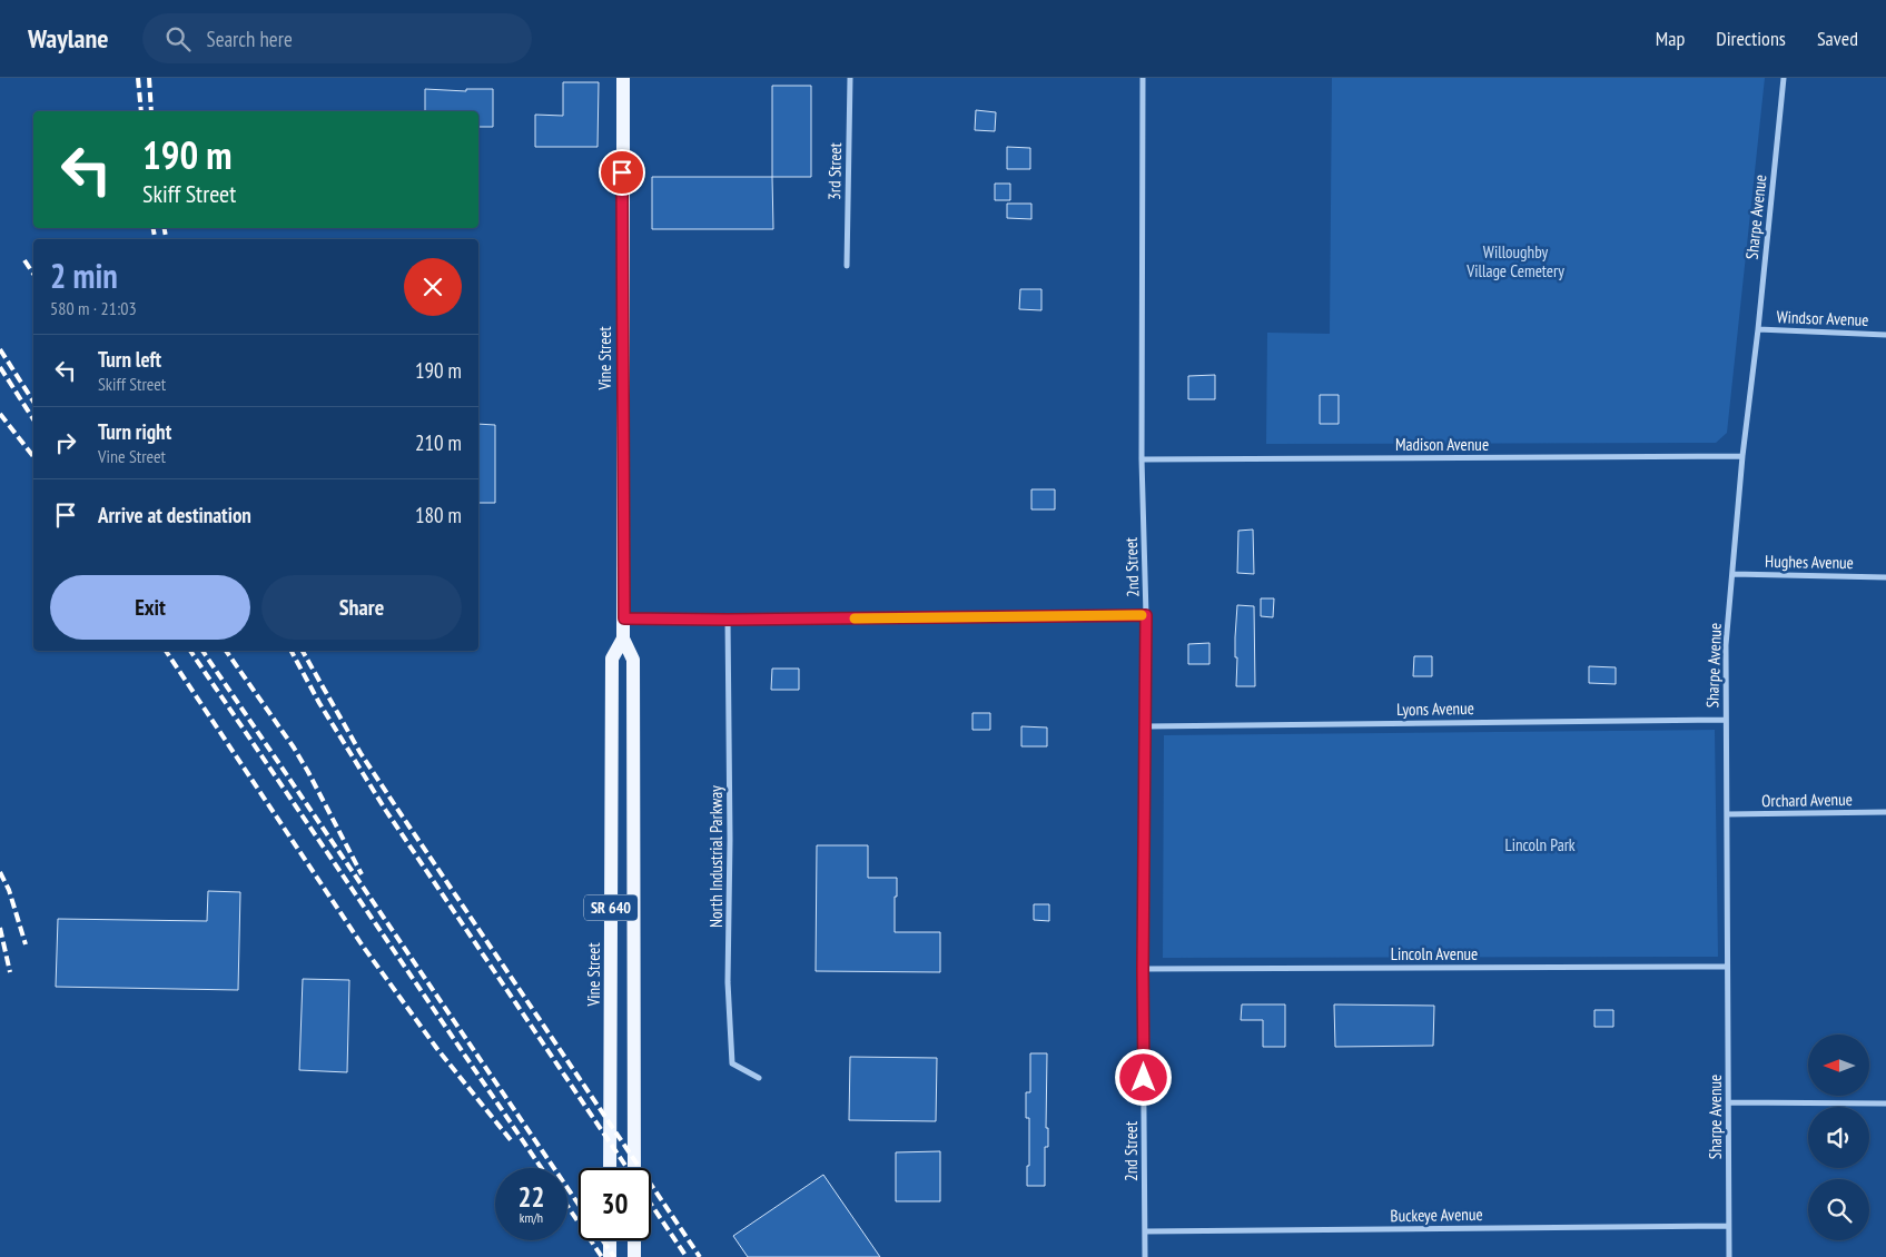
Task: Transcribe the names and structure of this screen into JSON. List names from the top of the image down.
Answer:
{
  "streets": {
    "main road": ["Vine Street", "SR 640"],
    "street": [
      "3rd Street",
      "Sharpe Avenue",
      "Windsor Avenue",
      "Madison Avenue",
      "Hughes Avenue",
      "2nd Street",
      "Lyons Avenue",
      "Orchard Avenue",
      "North Industrial Parkway",
      "Lincoln Avenue",
      "Buckeye Avenue"
    ]
  },
  "crossings": [
    ["Sharpe Avenue", "Windsor Avenue"],
    ["Sharpe Avenue", "Madison Avenue"],
    ["Sharpe Avenue", "Hughes Avenue"],
    ["Sharpe Avenue", "Lyons Avenue"],
    ["Sharpe Avenue", "Orchard Avenue"],
    ["Sharpe Avenue", "Lincoln Avenue"],
    ["Sharpe Avenue", "Buckeye Avenue"],
    ["Madison Avenue", "2nd Street"],
    ["2nd Street", "Lyons Avenue"],
    ["2nd Street", "Lincoln Avenue"],
    ["2nd Street", "Buckeye Avenue"]
  ],
  "parks": ["Willoughby Village Cemetery", "Lincoln Park"],
  "north": "left",
  "page": {
    "header": "Waylane",
    "search": "Search here",
    "nav": ["Map", "Directions", "Saved"],
    "turn": ["190 m", "Skiff Street"],
    "heading": ["2 min", "580 m · 21:03"],
    "list": [
      {
        "name": "Turn left",
        "note": "Skiff Street",
        "value": "190 m"
      },
      {
        "name": "Turn right",
        "note": "Vine Street",
        "value": "210 m"
      },
      {
        "name": "Arrive at destination",
        "value": "180 m"
      }
    ],
    "buttons": ["Exit", "Share"],
    "speed": "22 km/h",
    "limit": "30"
  }
}
